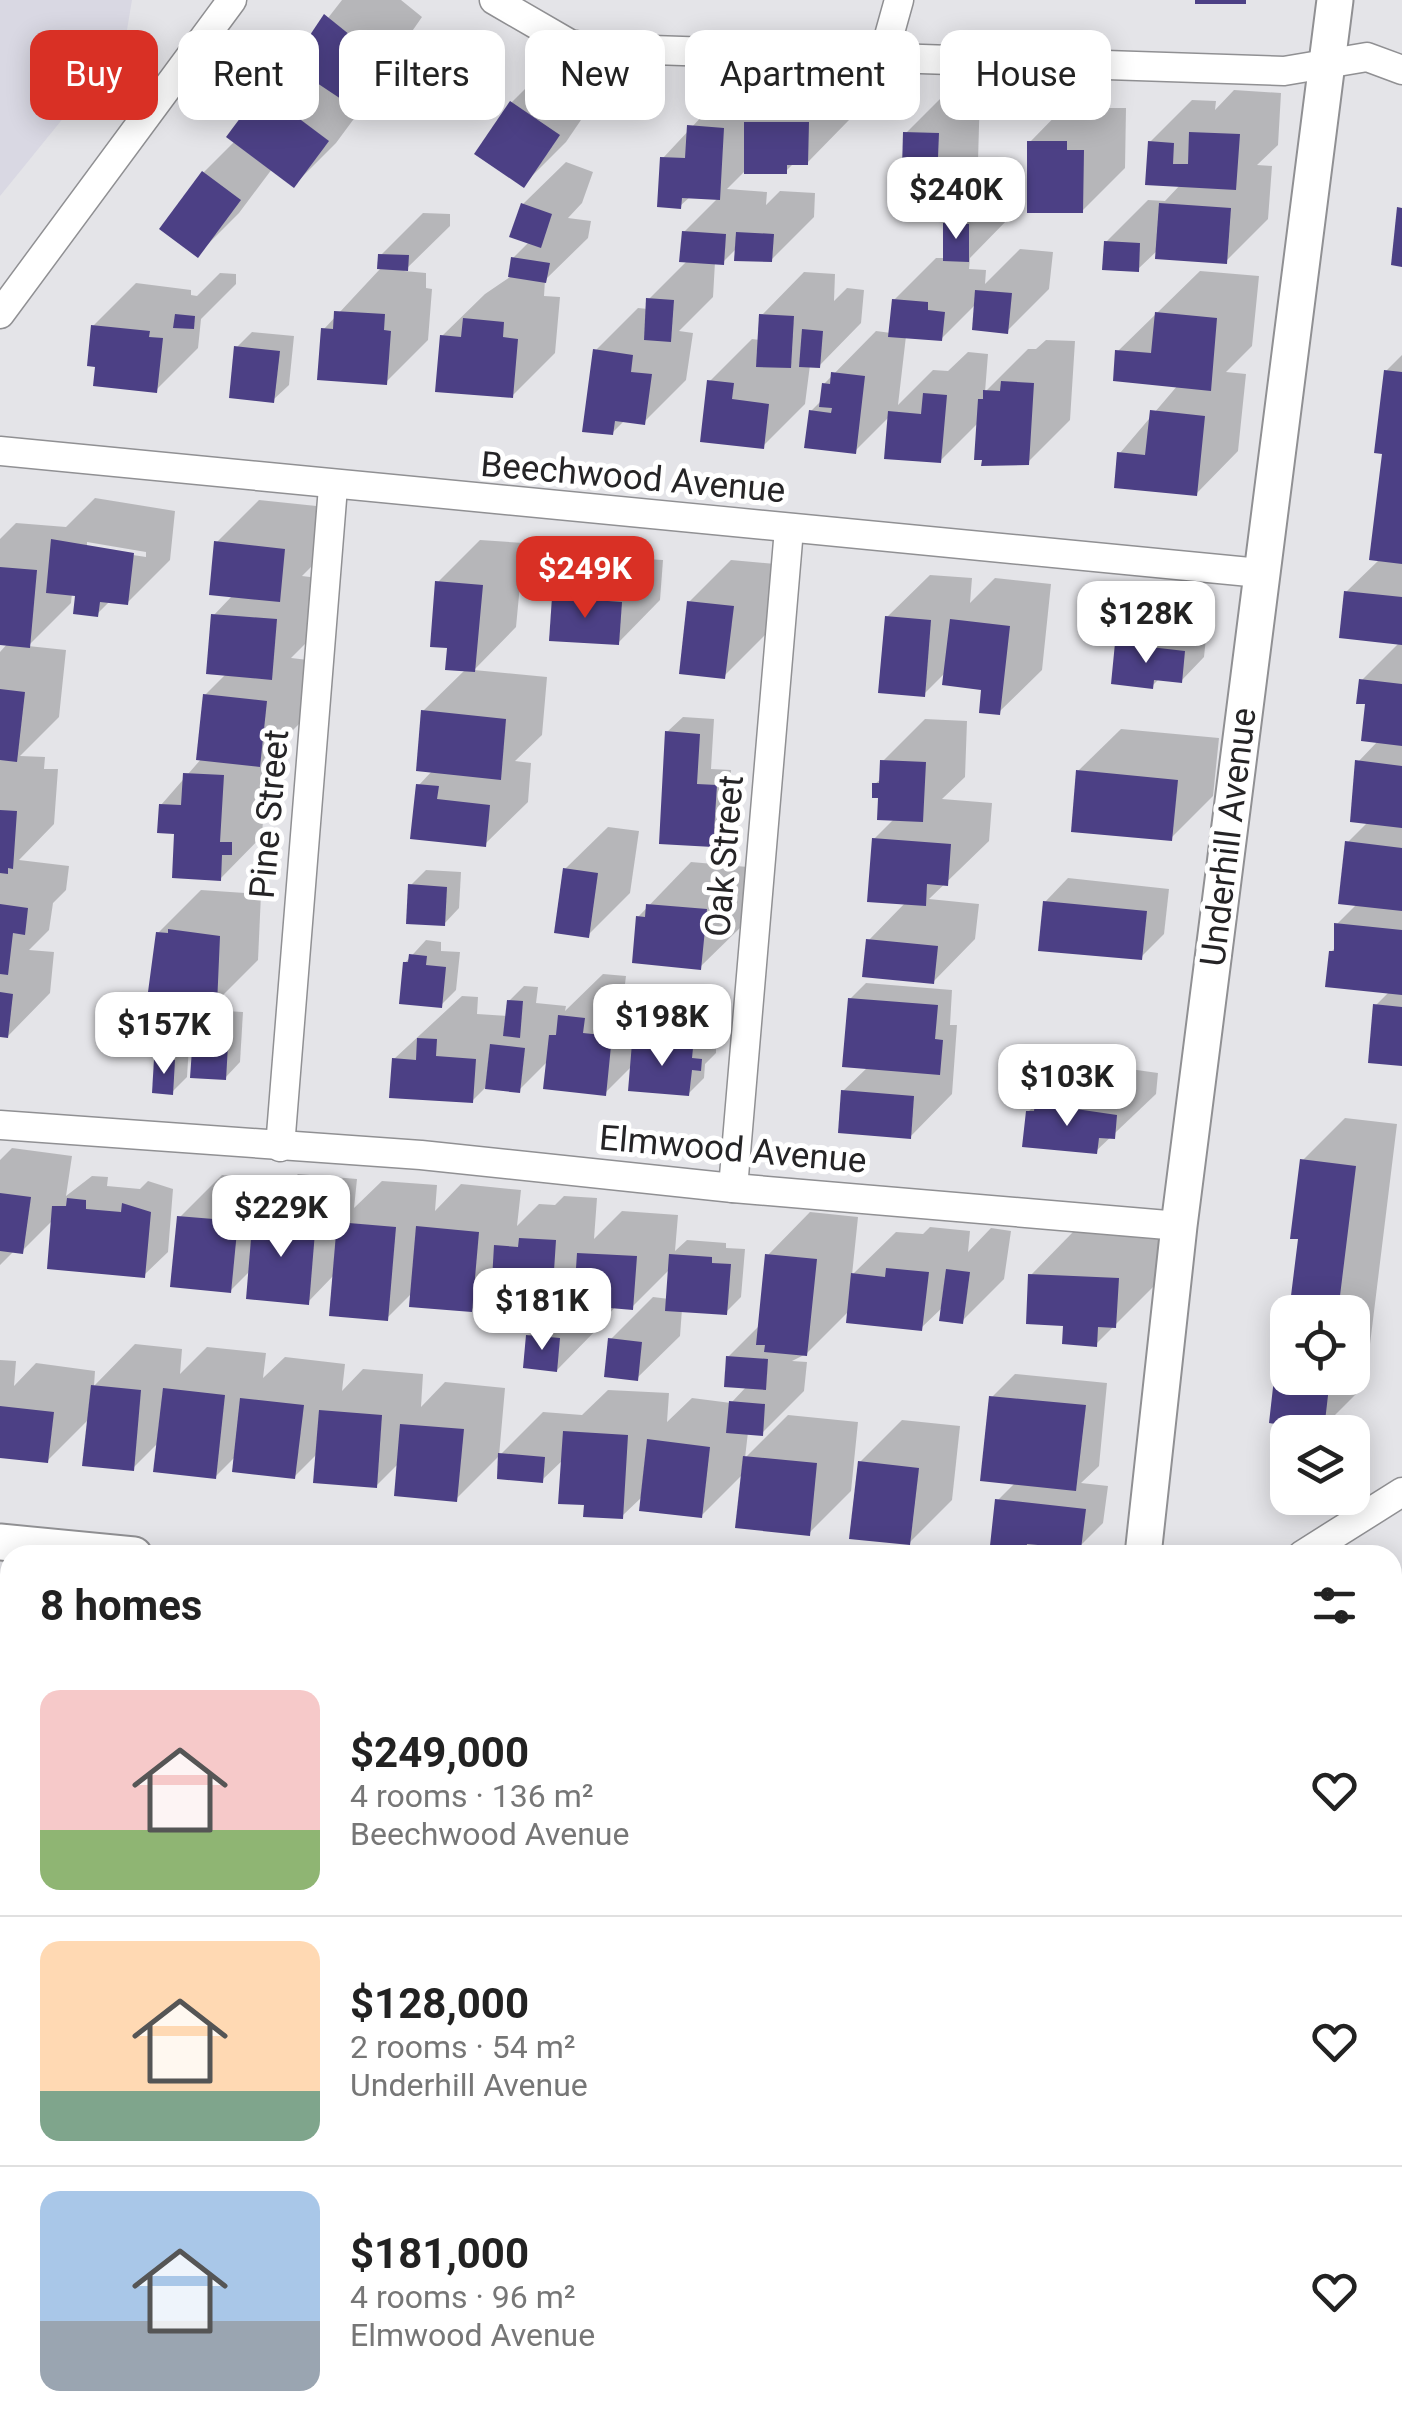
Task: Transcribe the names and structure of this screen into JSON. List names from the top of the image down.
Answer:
{
  "streets": {
    "street": [
      "Beechwood Avenue",
      "Pine Street",
      "Underhill Avenue",
      "Oak Street",
      "Elmwood Avenue"
    ]
  },
  "crossings": [
    ["Beechwood Avenue", "Pine Street"],
    ["Beechwood Avenue", "Underhill Avenue"],
    ["Beechwood Avenue", "Oak Street"],
    ["Pine Street", "Elmwood Avenue"],
    ["Underhill Avenue", "Elmwood Avenue"],
    ["Oak Street", "Elmwood Avenue"]
  ],
  "page": {
    "chip": [
      "Buy",
      "Rent",
      "Filters",
      "New",
      "Apartment",
      "House"
    ],
    "price": [
      "$240K",
      "$249K",
      "$128K",
      "$198K",
      "$157K",
      "$103K",
      "$229K",
      "$181K"
    ],
    "heading": "8 homes",
    "list": [
      {
        "name": "$249,000",
        "note": "4 rooms · 136 m² · Beechwood Avenue"
      },
      {
        "name": "$128,000",
        "note": "2 rooms · 54 m² · Underhill Avenue"
      },
      {
        "name": "$181,000",
        "note": "4 rooms · 96 m² · Elmwood Avenue"
      }
    ]
  }
}
